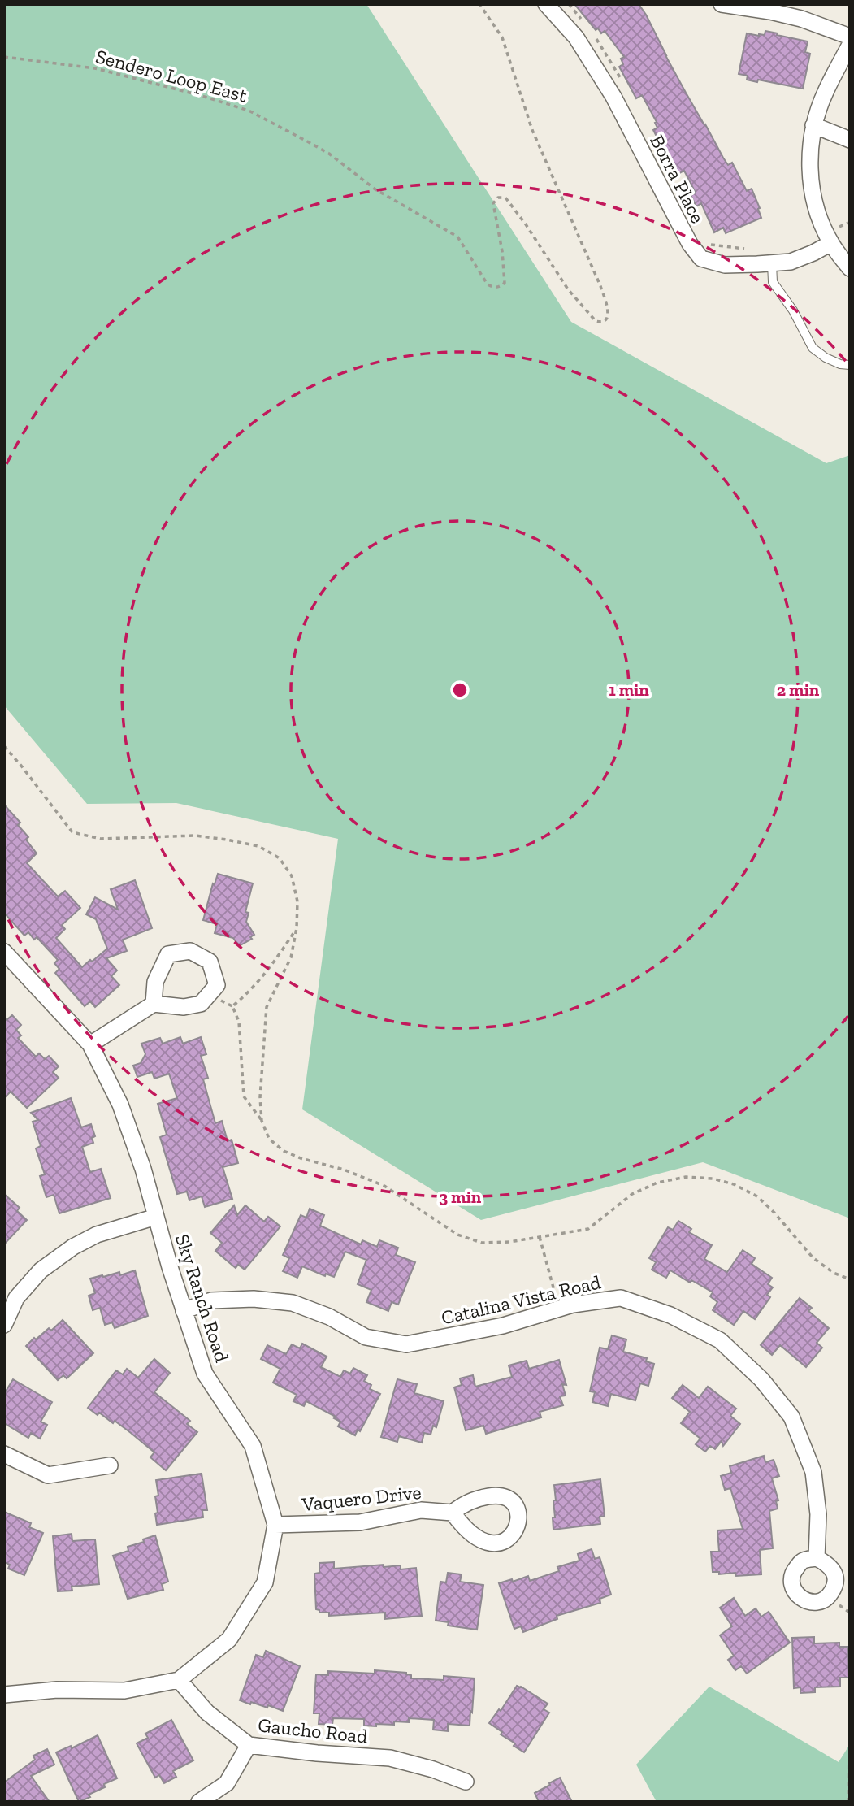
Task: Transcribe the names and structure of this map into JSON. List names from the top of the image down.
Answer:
{
  "streets": {
    "street": [
      "Borra Place",
      "Sky Ranch Road",
      "Catalina Vista Road",
      "Vaquero Drive",
      "Gaucho Road"
    ],
    "path": ["Sendero Loop East"]
  },
  "crossings": [
    ["Sky Ranch Road", "Catalina Vista Road"],
    ["Sky Ranch Road", "Vaquero Drive"],
    ["Sky Ranch Road", "Gaucho Road"]
  ],
  "rings": ["1 min", "2 min", "3 min"]
}
